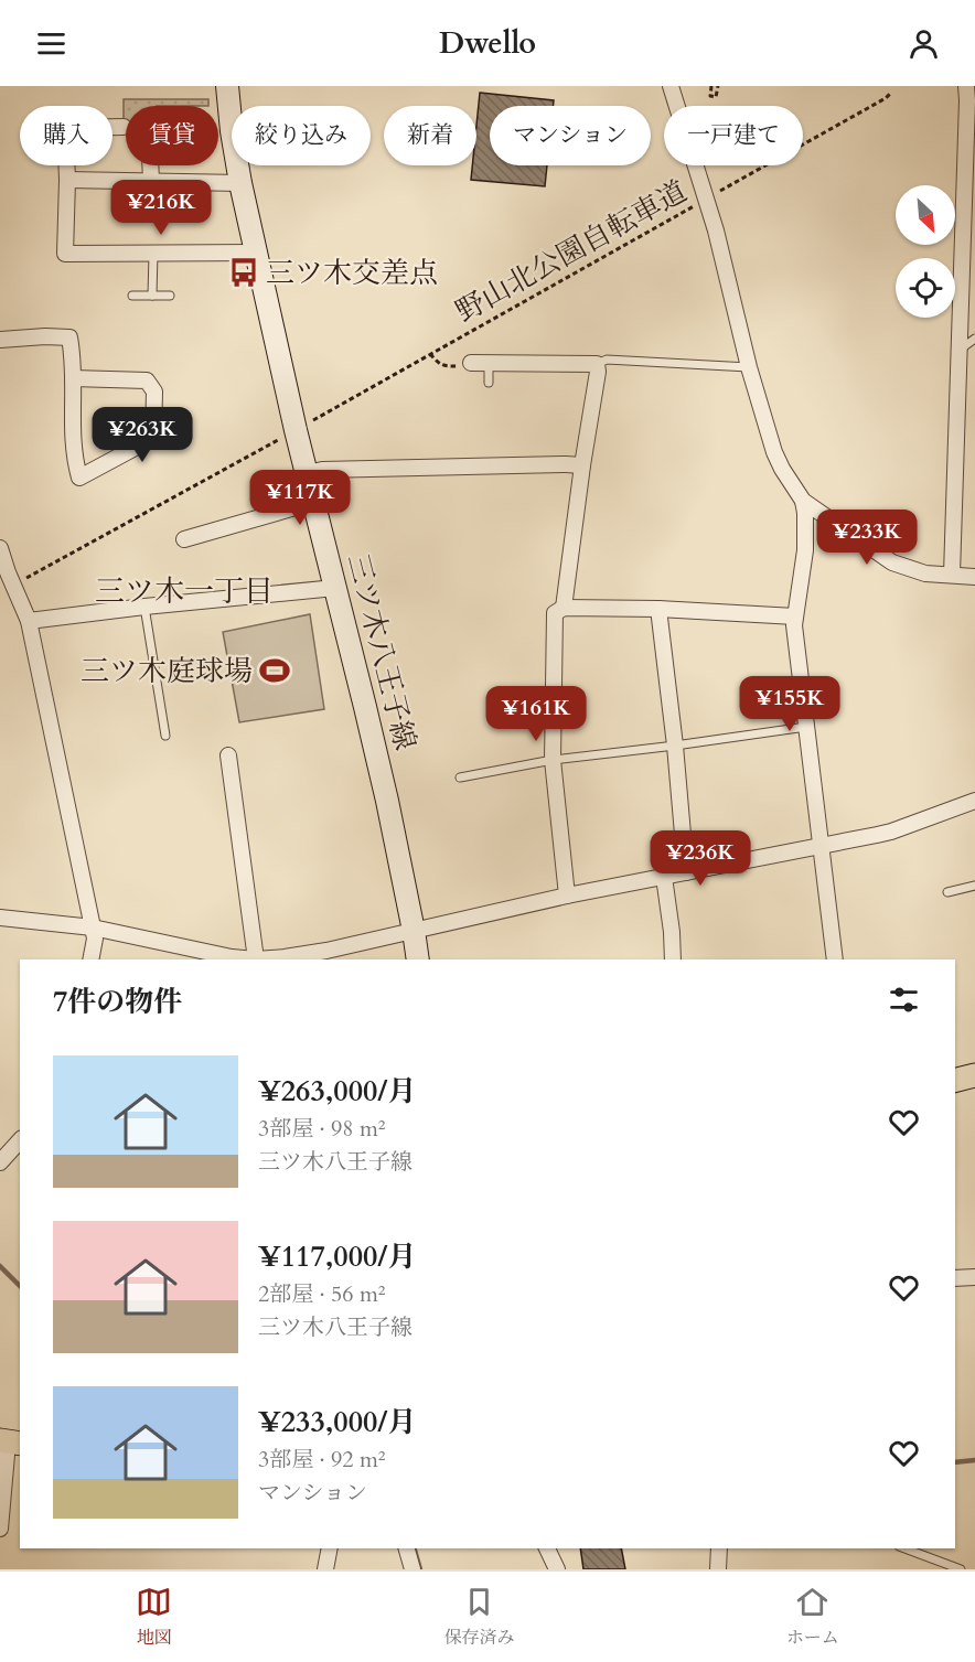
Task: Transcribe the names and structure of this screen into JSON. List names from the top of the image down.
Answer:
{
  "streets": {
    "main road": ["三ツ木八王子線"],
    "path": ["野山北公園自転車道"]
  },
  "districts": ["三ツ木一丁目"],
  "places": {
    "bus stop": ["三ツ木交差点"],
    "sports": ["三ツ木庭球場"]
  },
  "north": "bottom right",
  "page": {
    "header": "Dwello",
    "chip": [
      "購入",
      "賃貸",
      "絞り込み",
      "新着",
      "マンション",
      "一戸建て"
    ],
    "price": [
      "¥216K",
      "¥263K",
      "¥117K",
      "¥233K",
      "¥155K",
      "¥161K",
      "¥236K"
    ],
    "heading": "7件の物件",
    "list": [
      {
        "name": "¥263,000/月",
        "note": "3部屋 · 98 m² · 三ツ木八王子線"
      },
      {
        "name": "¥117,000/月",
        "note": "2部屋 · 56 m² · 三ツ木八王子線"
      },
      {
        "name": "¥233,000/月",
        "note": "3部屋 · 92 m² · マンション"
      }
    ],
    "tabs": ["地図", "保存済み", "ホーム"]
  }
}
